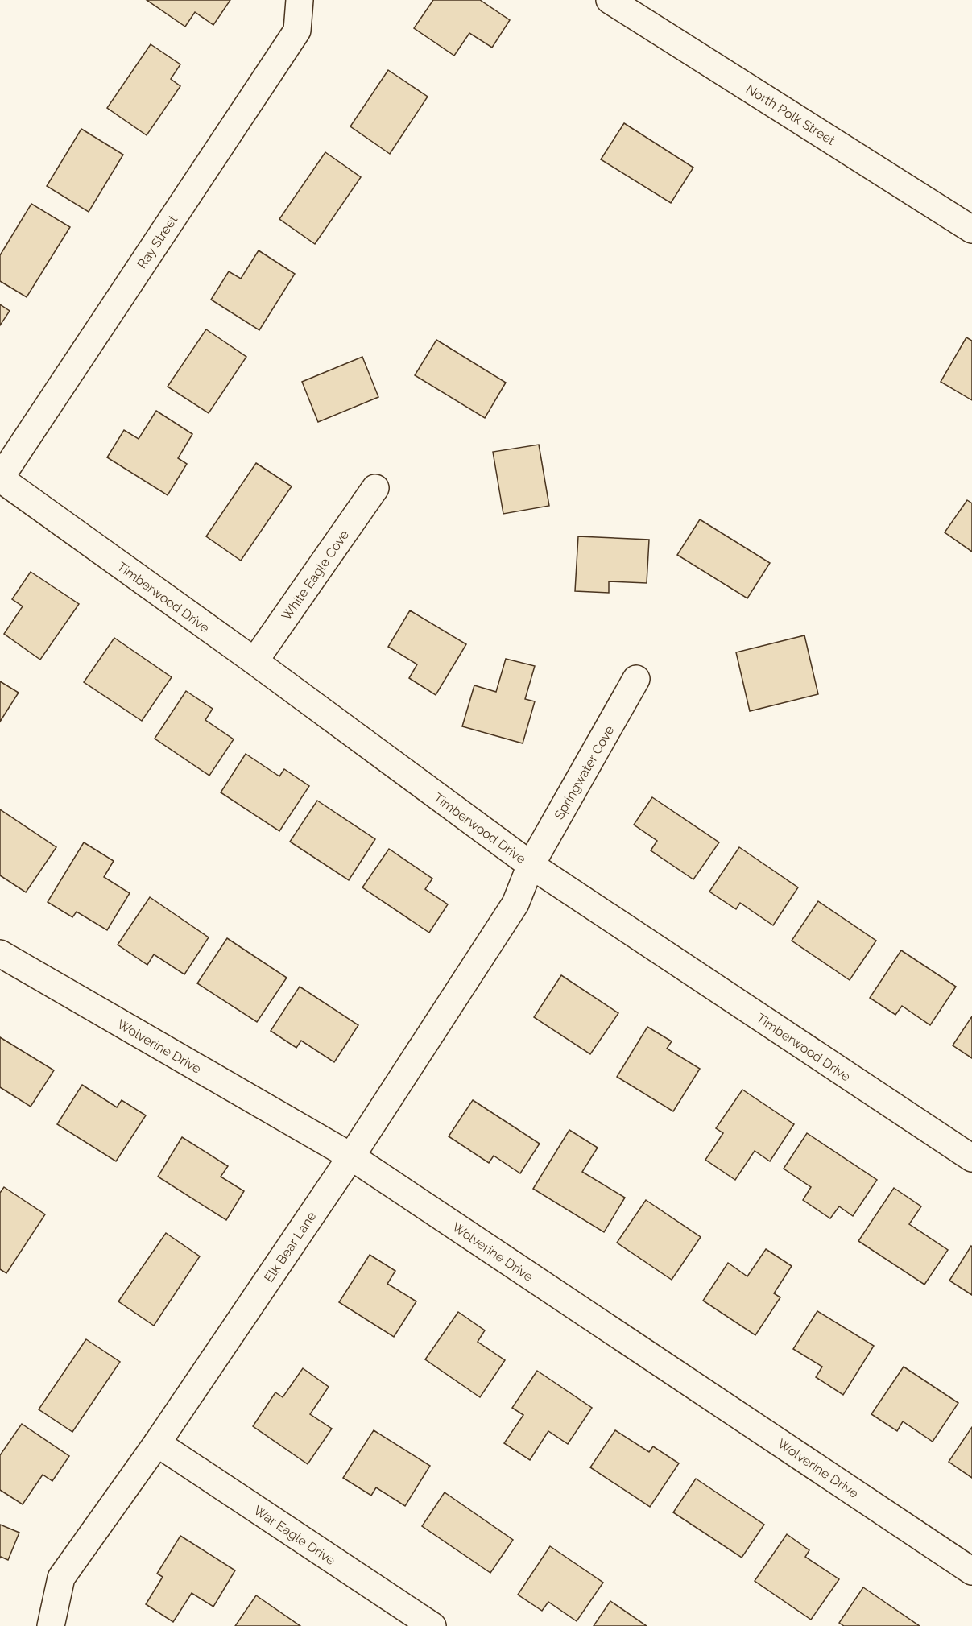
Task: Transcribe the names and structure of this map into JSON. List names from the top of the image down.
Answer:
{
  "streets": {
    "street": [
      "North Polk Street",
      "Ray Street",
      "White Eagle Cove",
      "Timberwood Drive",
      "Springwater Cove",
      "Wolverine Drive",
      "Elk Bear Lane",
      "War Eagle Drive"
    ]
  },
  "crossings": [
    ["Ray Street", "Timberwood Drive"],
    ["White Eagle Cove", "Timberwood Drive"],
    ["Timberwood Drive", "Springwater Cove"],
    ["Timberwood Drive", "Elk Bear Lane"],
    ["Springwater Cove", "Elk Bear Lane"],
    ["Wolverine Drive", "Elk Bear Lane"],
    ["Elk Bear Lane", "War Eagle Drive"]
  ]
}
